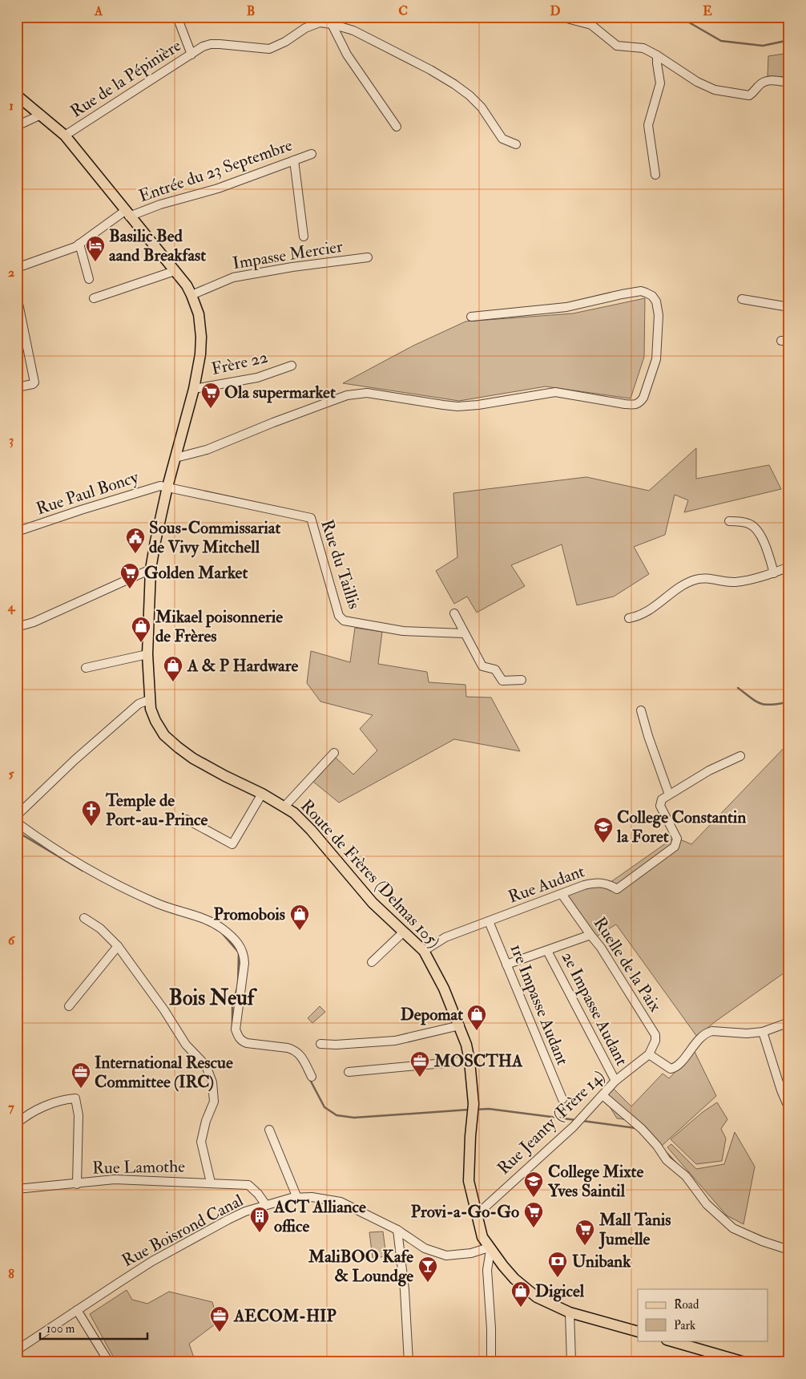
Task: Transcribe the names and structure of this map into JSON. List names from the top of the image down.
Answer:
{
  "streets": {
    "main road": ["Route de Frères (Delmas 105)"],
    "street": [
      "Rue de la Pépinière",
      "Entrée du 23 Septembre",
      "Impasse Mercier",
      "Frère 22",
      "Rue Paul Boncy",
      "Rue du Taillis",
      "Rue Audant",
      "Ruelle de la Paix",
      "1re Impasse Audant",
      "2e Impasse Audant",
      "Rue Jeanty (Frère 14)",
      "Rue Lamothe",
      "Rue Boisrond Canal"
    ]
  },
  "crossings": [
    ["Rue de la Pépinière", "Route de Frères (Delmas 105)"],
    ["Entrée du 23 Septembre", "Route de Frères (Delmas 105)"],
    ["Impasse Mercier", "Route de Frères (Delmas 105)"],
    ["Frère 22", "Route de Frères (Delmas 105)"],
    ["Rue Paul Boncy", "Rue du Taillis"],
    ["Rue Paul Boncy", "Route de Frères (Delmas 105)"],
    ["Rue du Taillis", "Route de Frères (Delmas 105)"],
    ["Route de Frères (Delmas 105)", "Rue Audant"],
    ["Route de Frères (Delmas 105)", "Rue Jeanty (Frère 14)"],
    ["Route de Frères (Delmas 105)", "Rue Boisrond Canal"],
    ["Rue Audant", "Ruelle de la Paix"],
    ["Rue Audant", "1re Impasse Audant"],
    ["Ruelle de la Paix", "Rue Jeanty (Frère 14)"],
    ["2e Impasse Audant", "Rue Jeanty (Frère 14)"],
    ["Rue Lamothe", "Rue Boisrond Canal"]
  ],
  "districts": ["Bois Neuf"],
  "places": {
    "hotel": ["Basilic Bed aand Breakfast"],
    "supermarket": [
      "Ola supermarket",
      "Golden Market",
      "Provi-a-Go-Go",
      "Mall Tanis Jumelle"
    ],
    "public building": ["Sous-Commissariat de Vivy Mitchell"],
    "shop": [
      "Mikael poisonnerie de Frères",
      "A & P Hardware",
      "Promobois",
      "Depomat",
      "Digicel"
    ],
    "church": ["Temple de Port-au-Prince"],
    "school or university": ["College Constantin la Foret", "College Mixte Yves Saintil"],
    "office": ["MOSCTHA", "International Rescue Committee (IRC)", "AECOM-HIP"],
    "building": ["ACT Alliance office"],
    "bank": ["Unibank"],
    "bar": ["MaliBOO Kafe & Loundge"]
  },
  "legend": ["Road", "Park"],
  "scale_bar": "100 m",
  "grid": {
    "columns": [
      "A",
      "B",
      "C",
      "D",
      "E"
    ],
    "rows": [
      "1",
      "2",
      "3",
      "4",
      "5",
      "6",
      "7",
      "8"
    ]
  }
}
